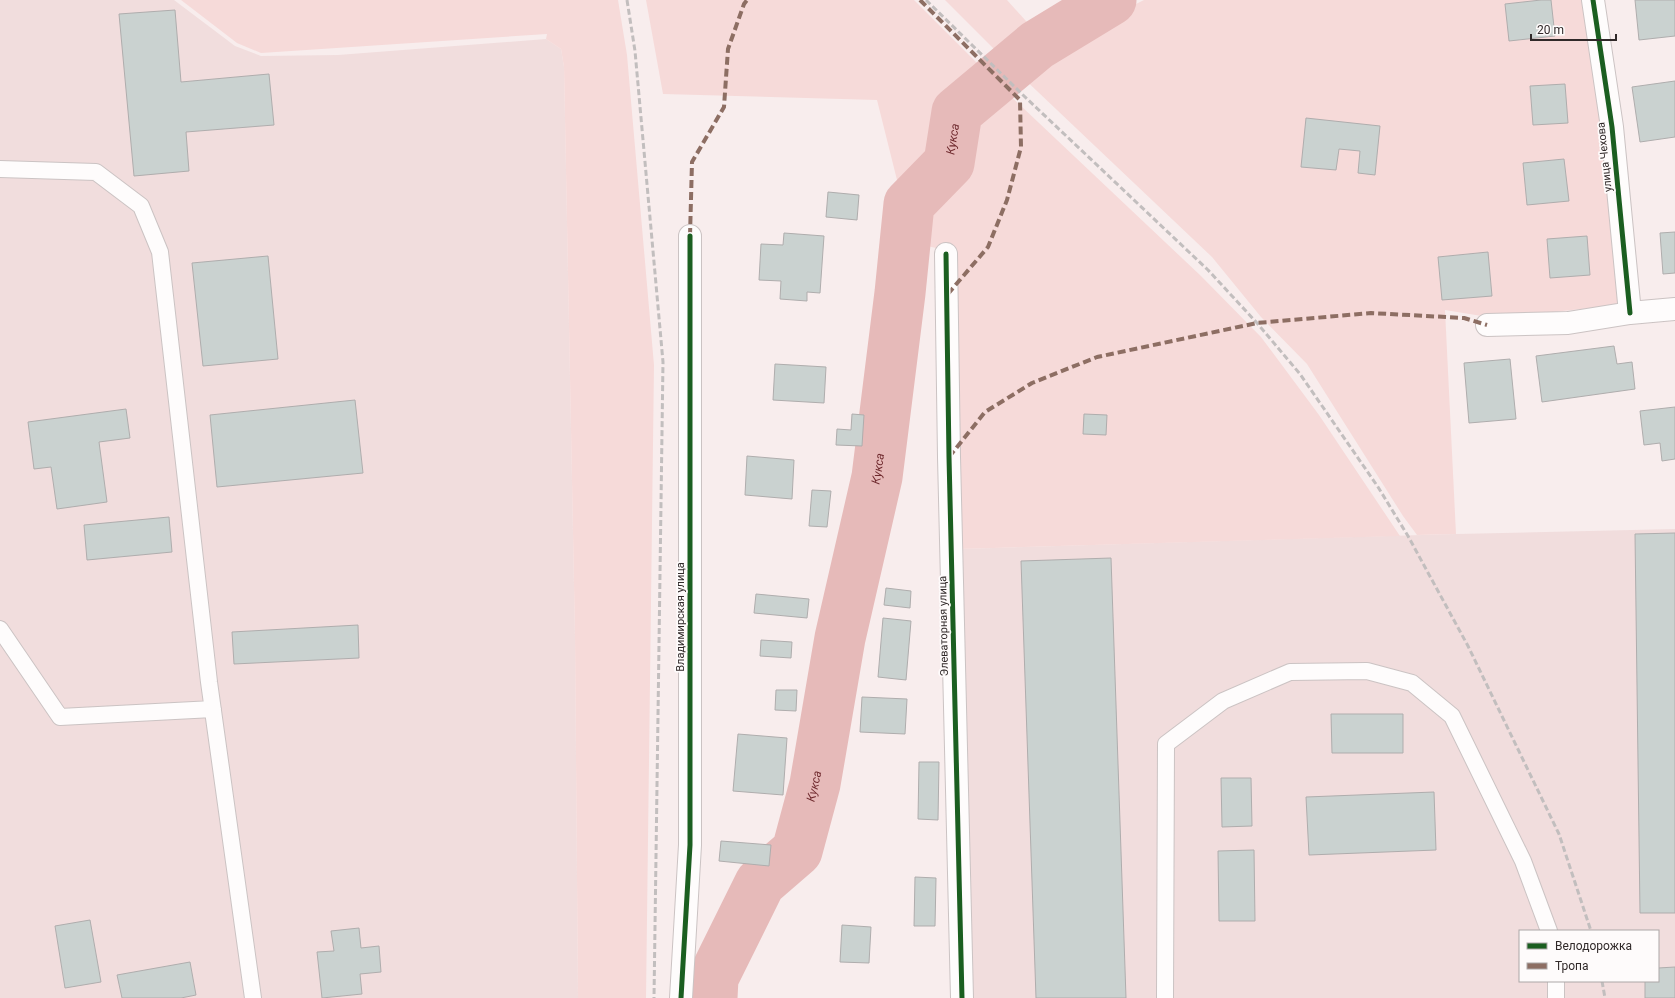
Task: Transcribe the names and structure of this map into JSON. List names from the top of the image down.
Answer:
{
  "streets": {
    "street": ["улица Чехова", "Владимирская улица", "Элеваторная улица"]
  },
  "water": ["Кукса"],
  "legend": ["Велодорожка", "Тропа"],
  "scale_bar": "20 m"
}
